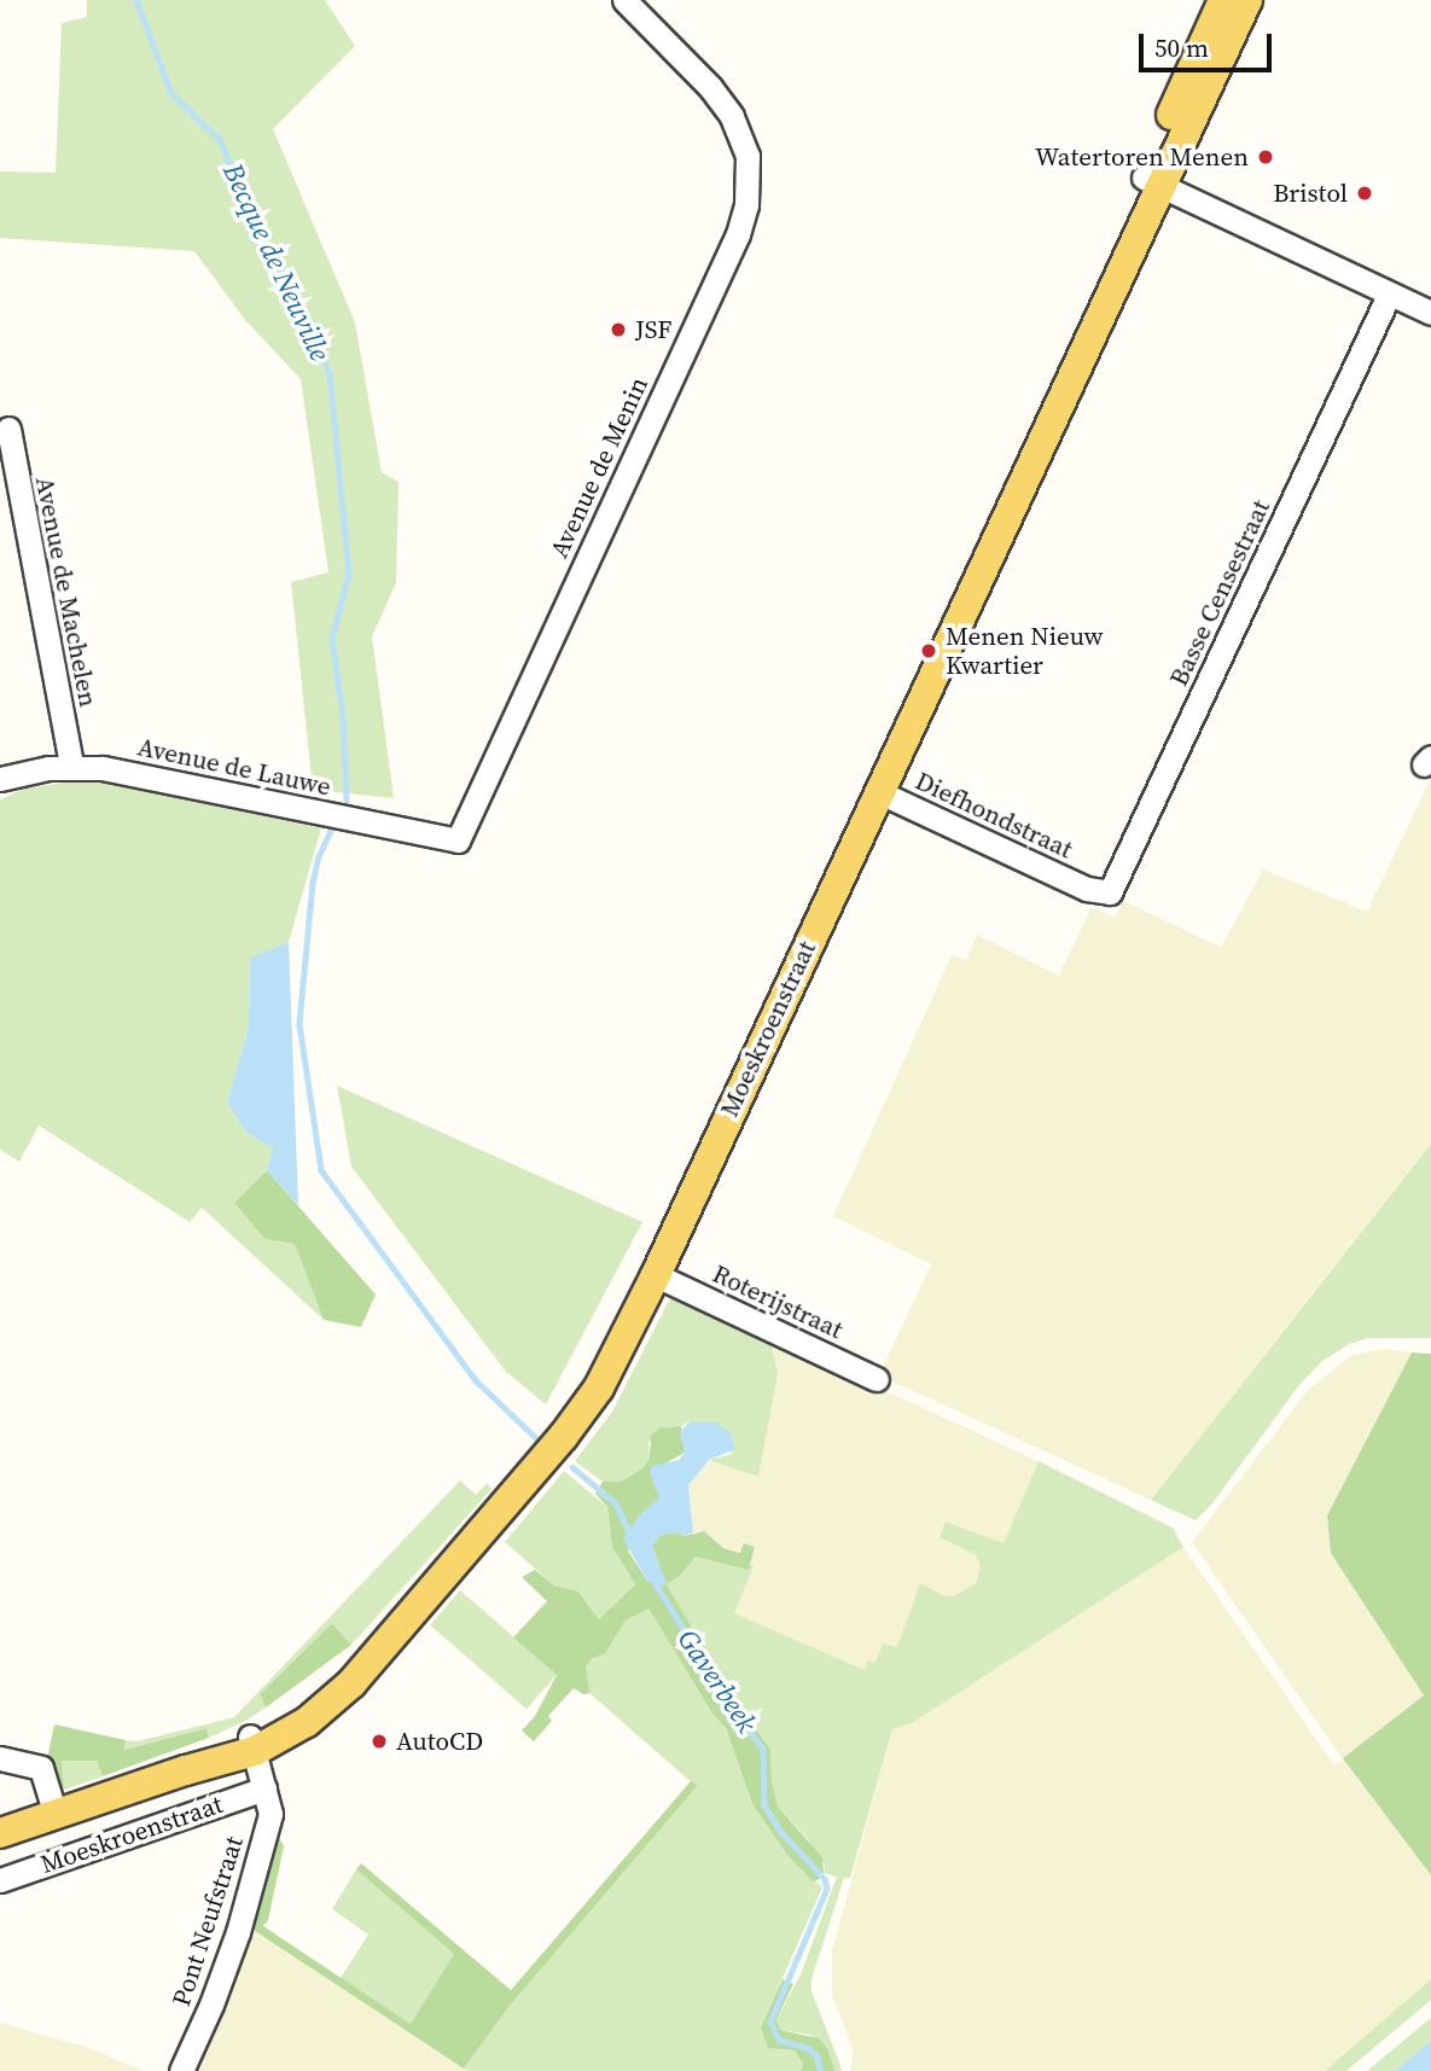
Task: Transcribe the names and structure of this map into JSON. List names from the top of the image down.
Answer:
{
  "streets": {
    "main road": ["Moeskroenstraat"],
    "street": [
      "Avenue de Menin",
      "Avenue de Machelen",
      "Basse Censestraat",
      "Avenue de Lauwe",
      "Diefhondstraat",
      "Roterijstraat",
      "Pont Neufstraat"
    ]
  },
  "crossings": [
    ["Avenue de Menin", "Avenue de Lauwe"],
    ["Avenue de Machelen", "Avenue de Lauwe"],
    ["Basse Censestraat", "Diefhondstraat"],
    ["Diefhondstraat", "Moeskroenstraat"],
    ["Moeskroenstraat", "Roterijstraat"],
    ["Moeskroenstraat", "Pont Neufstraat"]
  ],
  "water": ["Becque de Neuville", "Gaverbeek"],
  "places": [
    "Watertoren Menen",
    "Bristol",
    "JSF",
    "Menen Nieuw Kwartier",
    "AutoCD"
  ],
  "scale_bar": "50 m"
}
